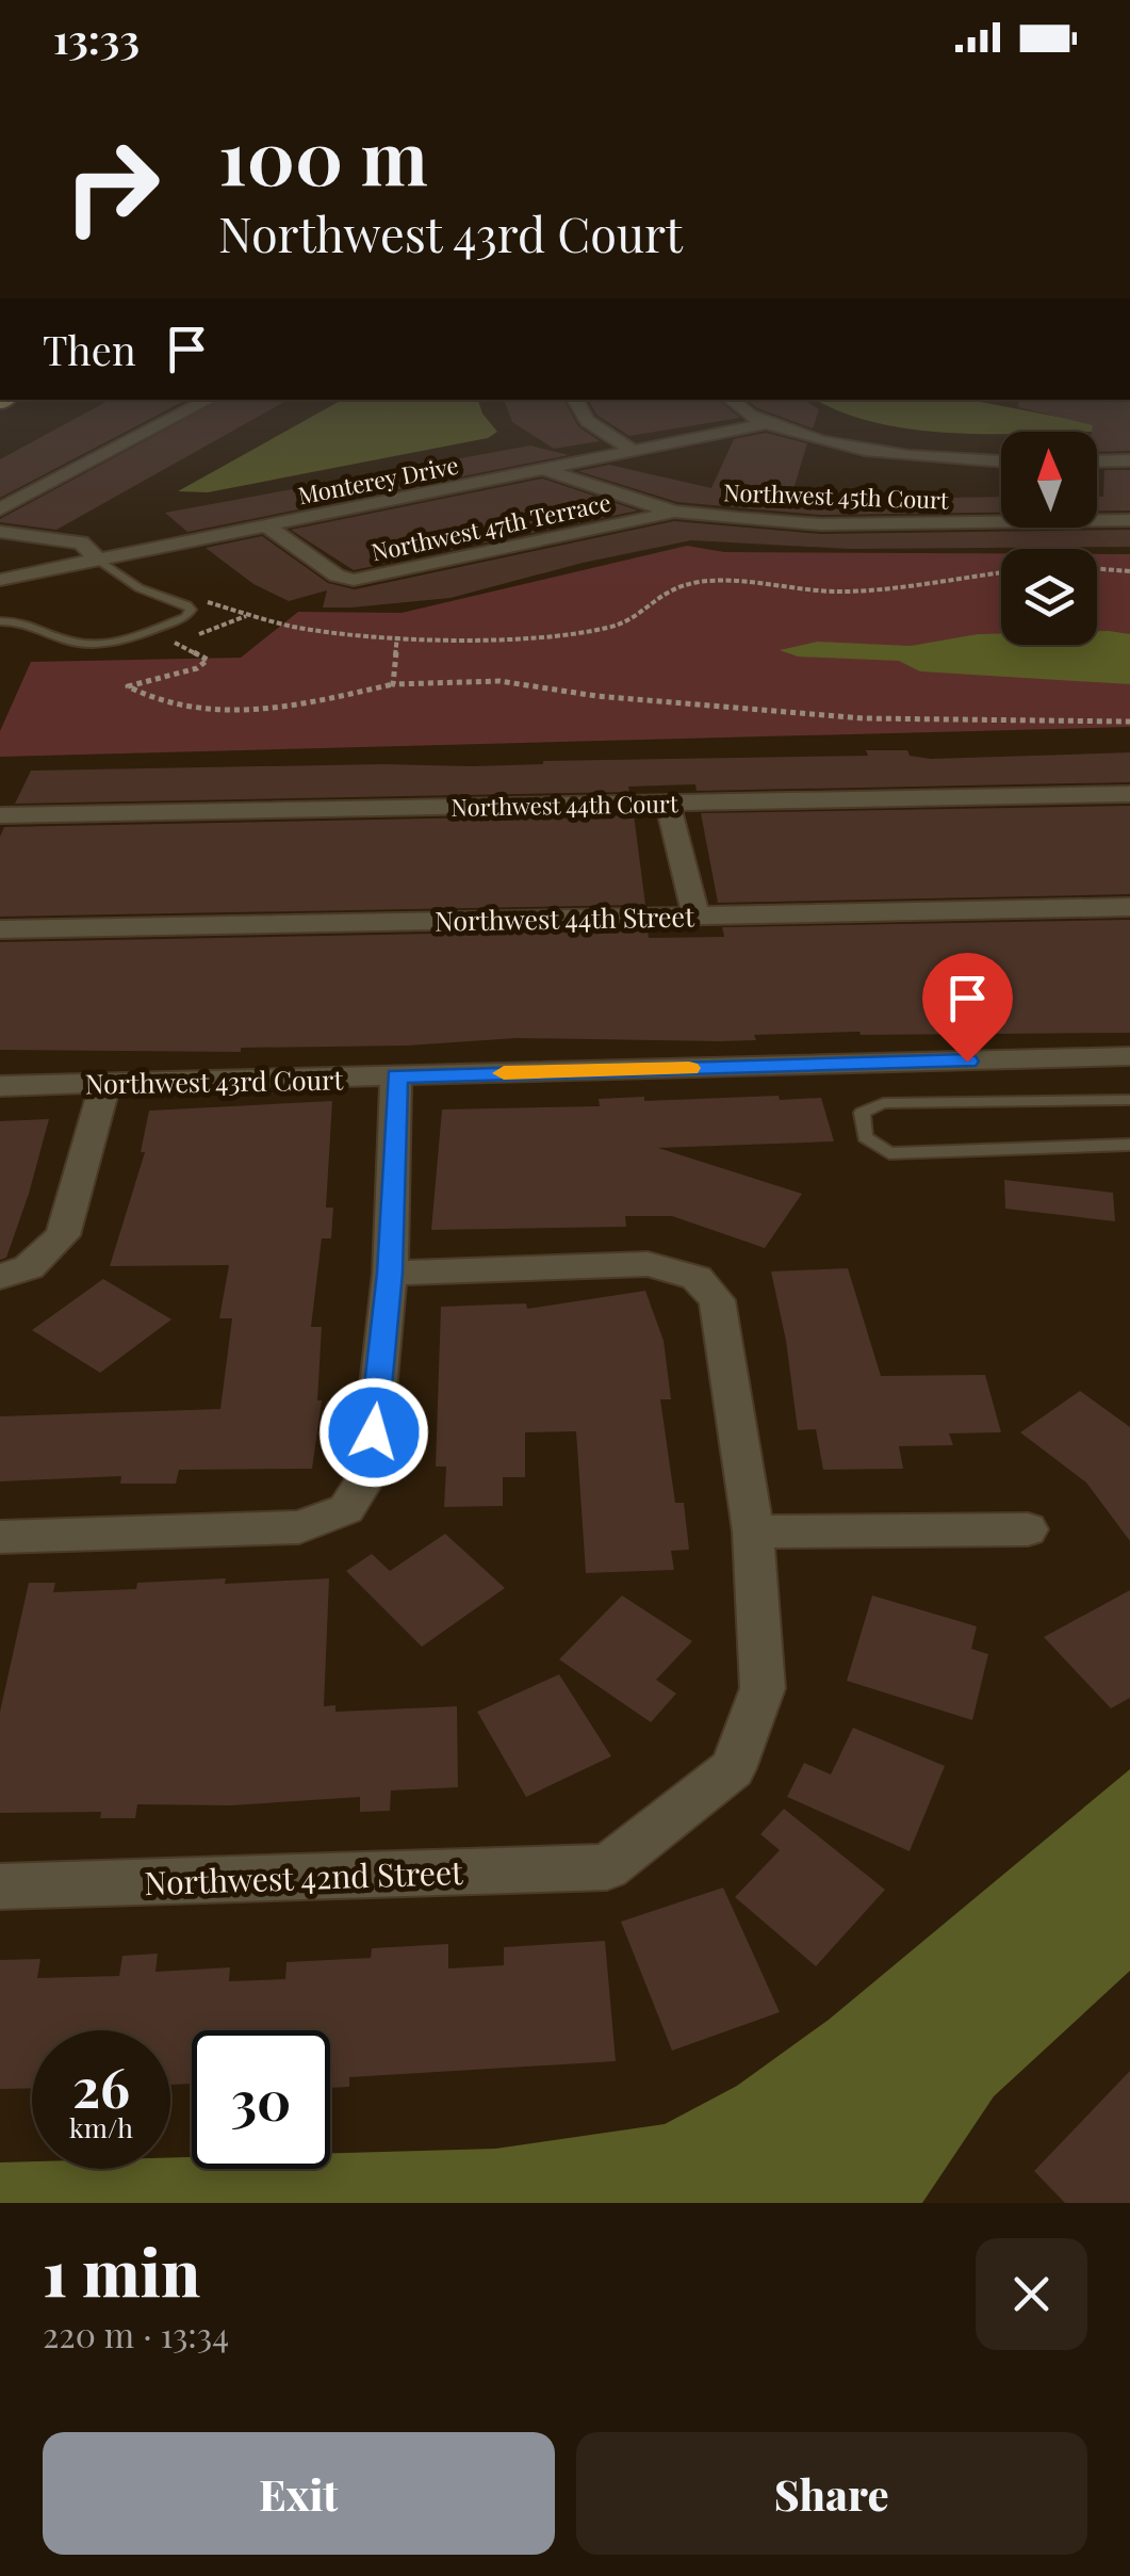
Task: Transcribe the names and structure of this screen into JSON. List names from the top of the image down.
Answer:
{
  "streets": {
    "street": [
      "Monterey Drive",
      "Northwest 45th Court",
      "Northwest 47th Terrace",
      "Northwest 44th Court",
      "Northwest 44th Street",
      "Northwest 43rd Court",
      "Northwest 42nd Street"
    ]
  },
  "crossings": [
    ["Monterey Drive", "Northwest 45th Court"],
    ["Monterey Drive", "Northwest 47th Terrace"],
    ["Northwest 45th Court", "Northwest 47th Terrace"]
  ],
  "north": "top",
  "page": {
    "status": "13:33",
    "turn": ["100 m", "Northwest 43rd Court"],
    "then": "Then",
    "speed": "26 km/h",
    "limit": "30",
    "heading": ["1 min", "220 m · 13:34"],
    "buttons": ["Exit", "Share"]
  }
}
